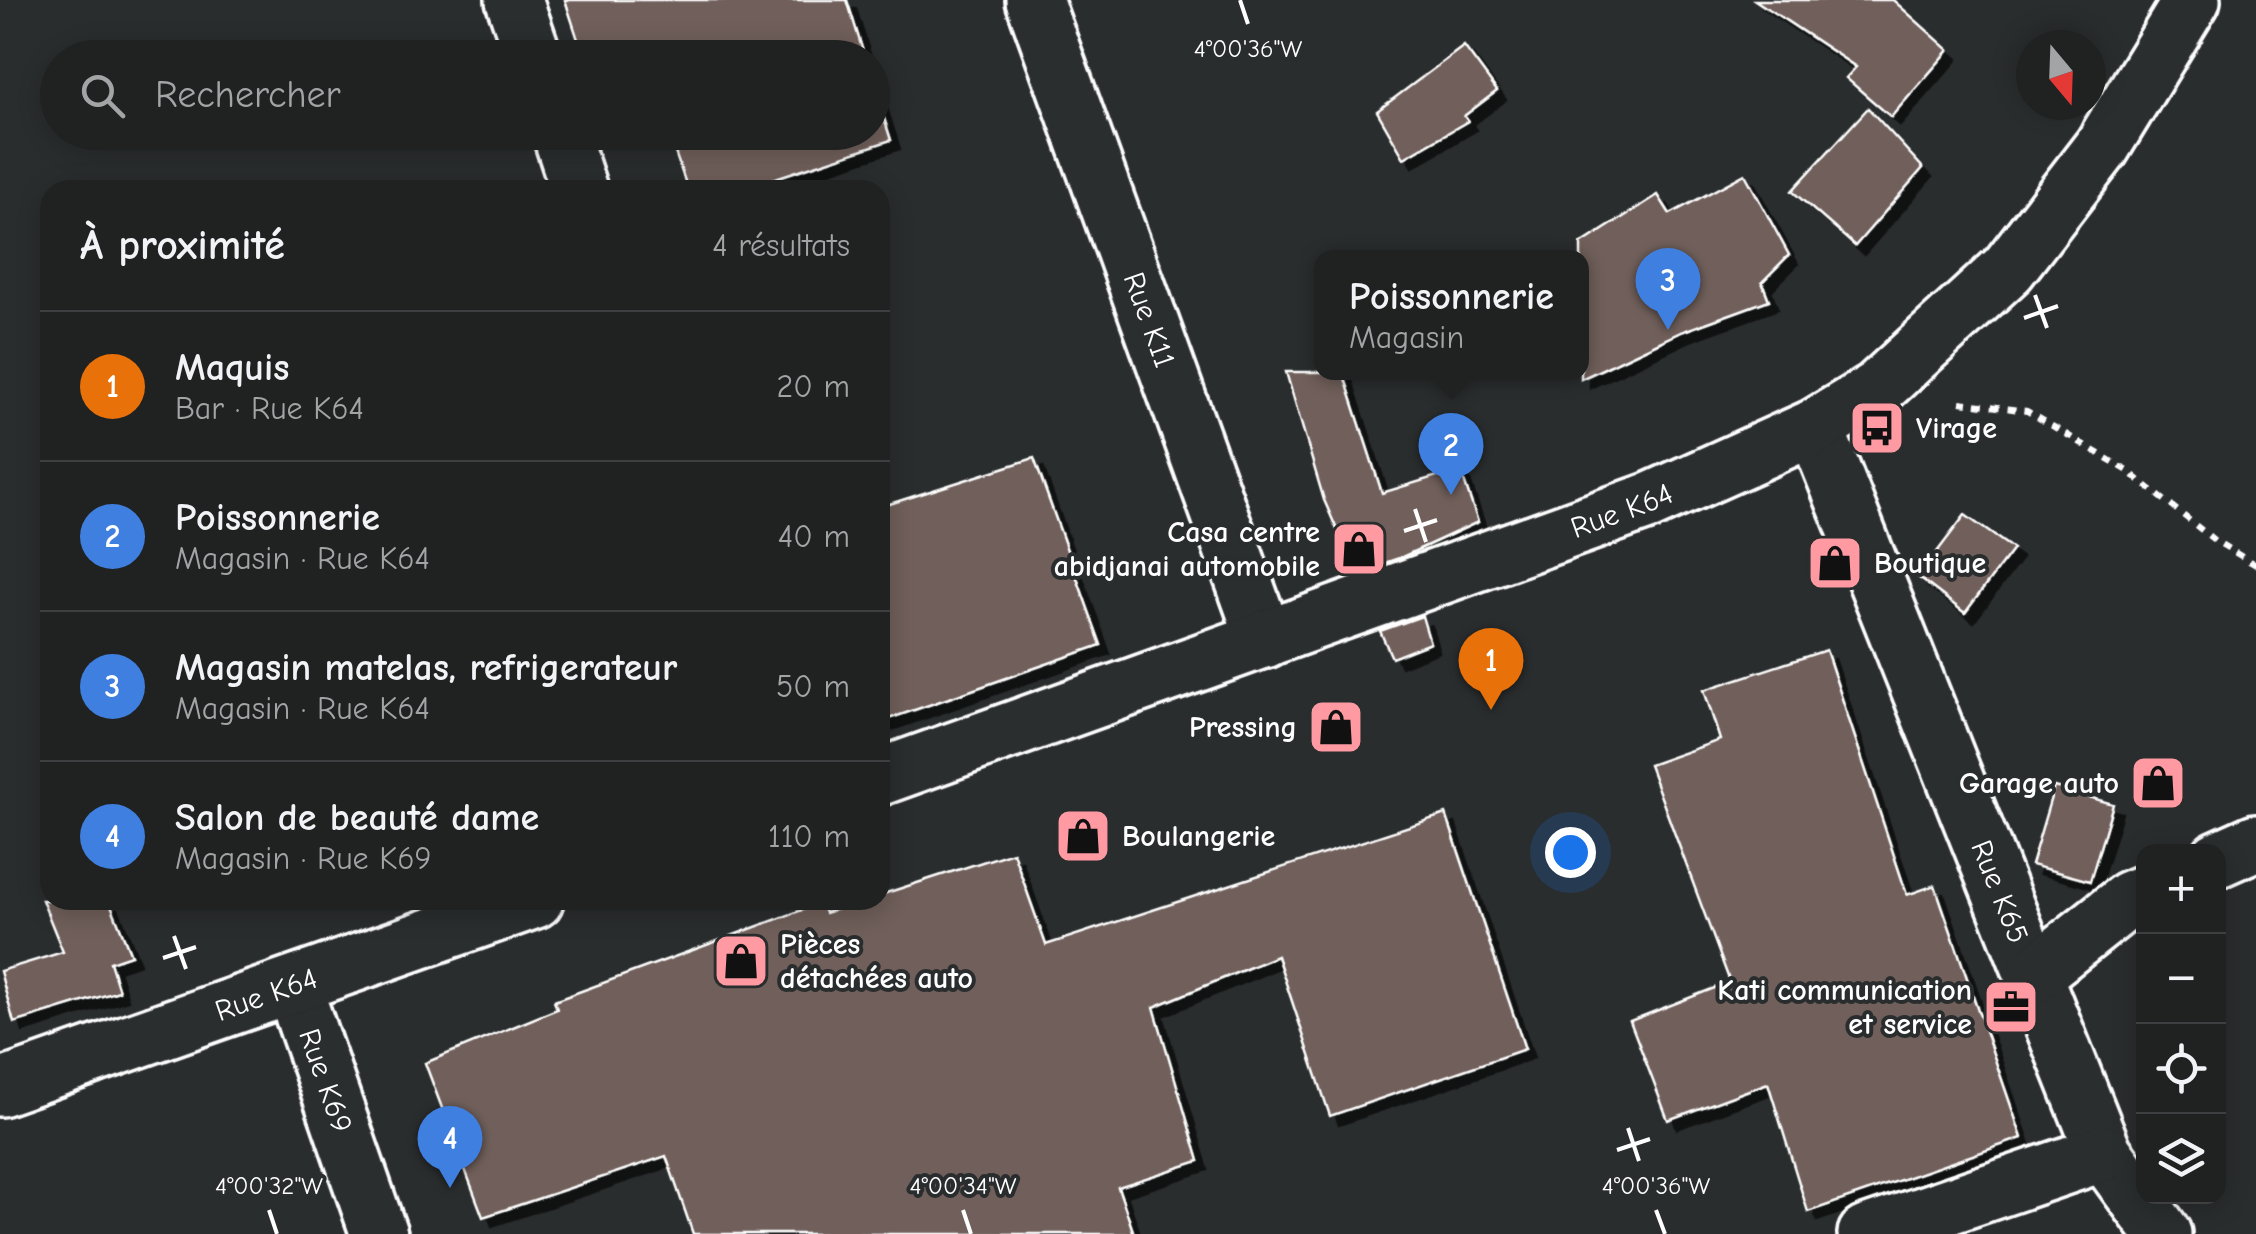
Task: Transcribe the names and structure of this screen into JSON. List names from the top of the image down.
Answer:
{
  "streets": {
    "street": [
      "Rue K11",
      "Rue K64",
      "Rue K65",
      "Rue K69"
    ]
  },
  "crossings": [
    ["Rue K11", "Rue K64"],
    ["Rue K64", "Rue K65"],
    ["Rue K64", "Rue K69"]
  ],
  "places": {
    "bus stop": ["Virage"],
    "shop": [
      "Casa centre abidjanai automobile",
      "Boutique",
      "Pressing",
      "Garage auto",
      "Boulangerie",
      "Pièces détachées auto"
    ],
    "office": ["Kati communication et service"]
  },
  "north": "bottom",
  "page": {
    "search": "Rechercher",
    "heading": ["À proximité", "4 résultats"],
    "pins": [
      "3",
      "2",
      "1",
      "4"
    ],
    "popup": ["Poissonnerie", "Magasin"],
    "list": [
      {
        "mark": "1",
        "name": "Maquis",
        "note": "Bar · Rue K64",
        "value": "20 m"
      },
      {
        "mark": "2",
        "name": "Poissonnerie",
        "note": "Magasin · Rue K64",
        "value": "40 m"
      },
      {
        "mark": "3",
        "name": "Magasin matelas, refrigerateur",
        "note": "Magasin · Rue K64",
        "value": "50 m"
      },
      {
        "mark": "4",
        "name": "Salon de beauté dame",
        "note": "Magasin · Rue K69",
        "value": "110 m"
      }
    ],
    "map_buttons": ["+", "−"]
  },
  "coordinates": ["4°00'36\"W", "4°00'32\"W", "4°00'34\"W"]
}
